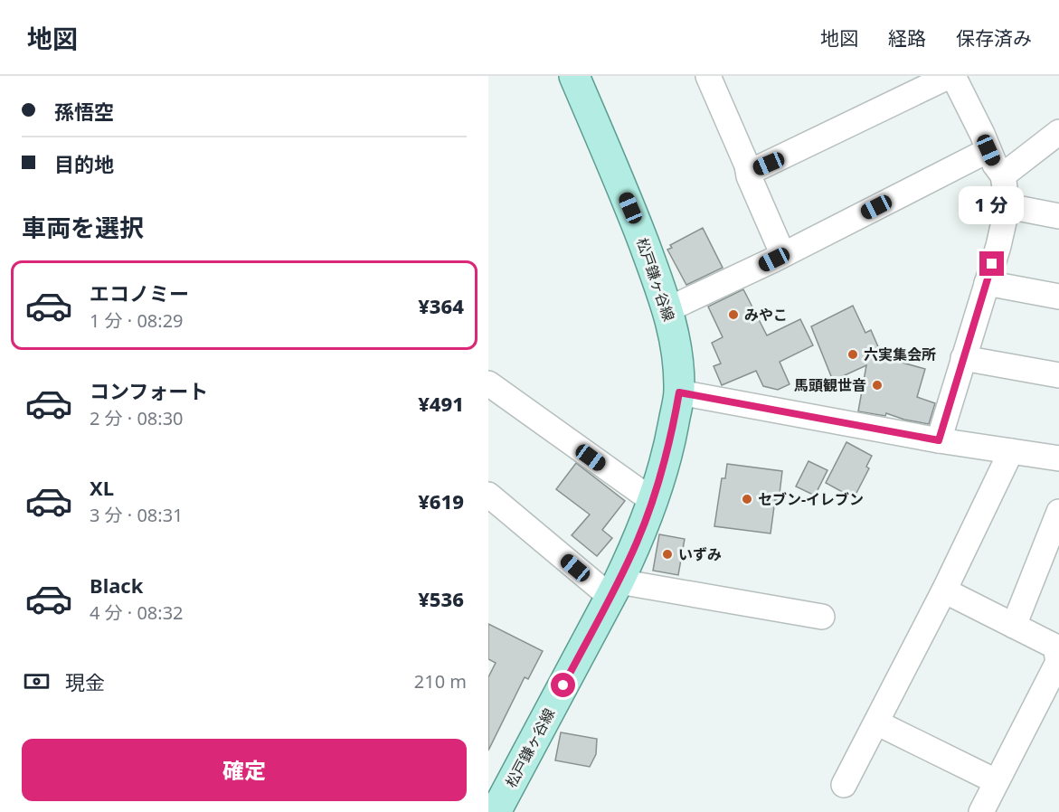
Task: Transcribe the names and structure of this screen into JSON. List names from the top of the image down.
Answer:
{
  "streets": {
    "main road": ["松戸鎌ヶ谷線"]
  },
  "places": [
    "みやこ",
    "六実集会所",
    "馬頭観世音",
    "セブン-イレブン",
    "いずみ"
  ],
  "page": {
    "header": "地図",
    "nav": ["地図", "経路", "保存済み"],
    "banner": ["孫悟空", "目的地"],
    "bubble": "1 分",
    "heading": "車両を選択",
    "list": [
      {
        "name": "エコノミー",
        "note": "1 分 · 08:29",
        "value": "¥364"
      },
      {
        "name": "コンフォート",
        "note": "2 分 · 08:30",
        "value": "¥491"
      },
      {
        "name": "XL",
        "note": "3 分 · 08:31",
        "value": "¥619"
      },
      {
        "name": "Black",
        "note": "4 分 · 08:32",
        "value": "¥536"
      }
    ],
    "pay": ["現金", "210 m"],
    "buttons": "確定"
  }
}
